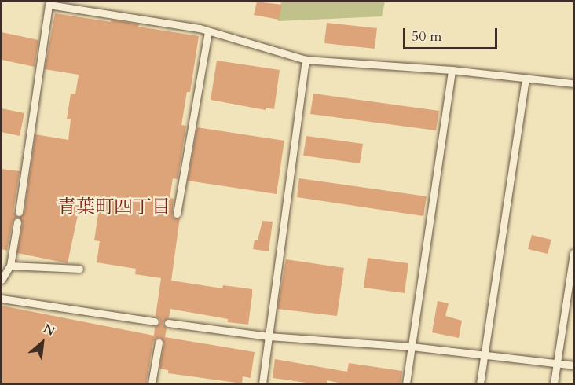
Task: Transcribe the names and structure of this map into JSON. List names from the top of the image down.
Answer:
{
  "districts": ["青葉町四丁目"],
  "scale_bar": "50 m",
  "north": "top right"
}
